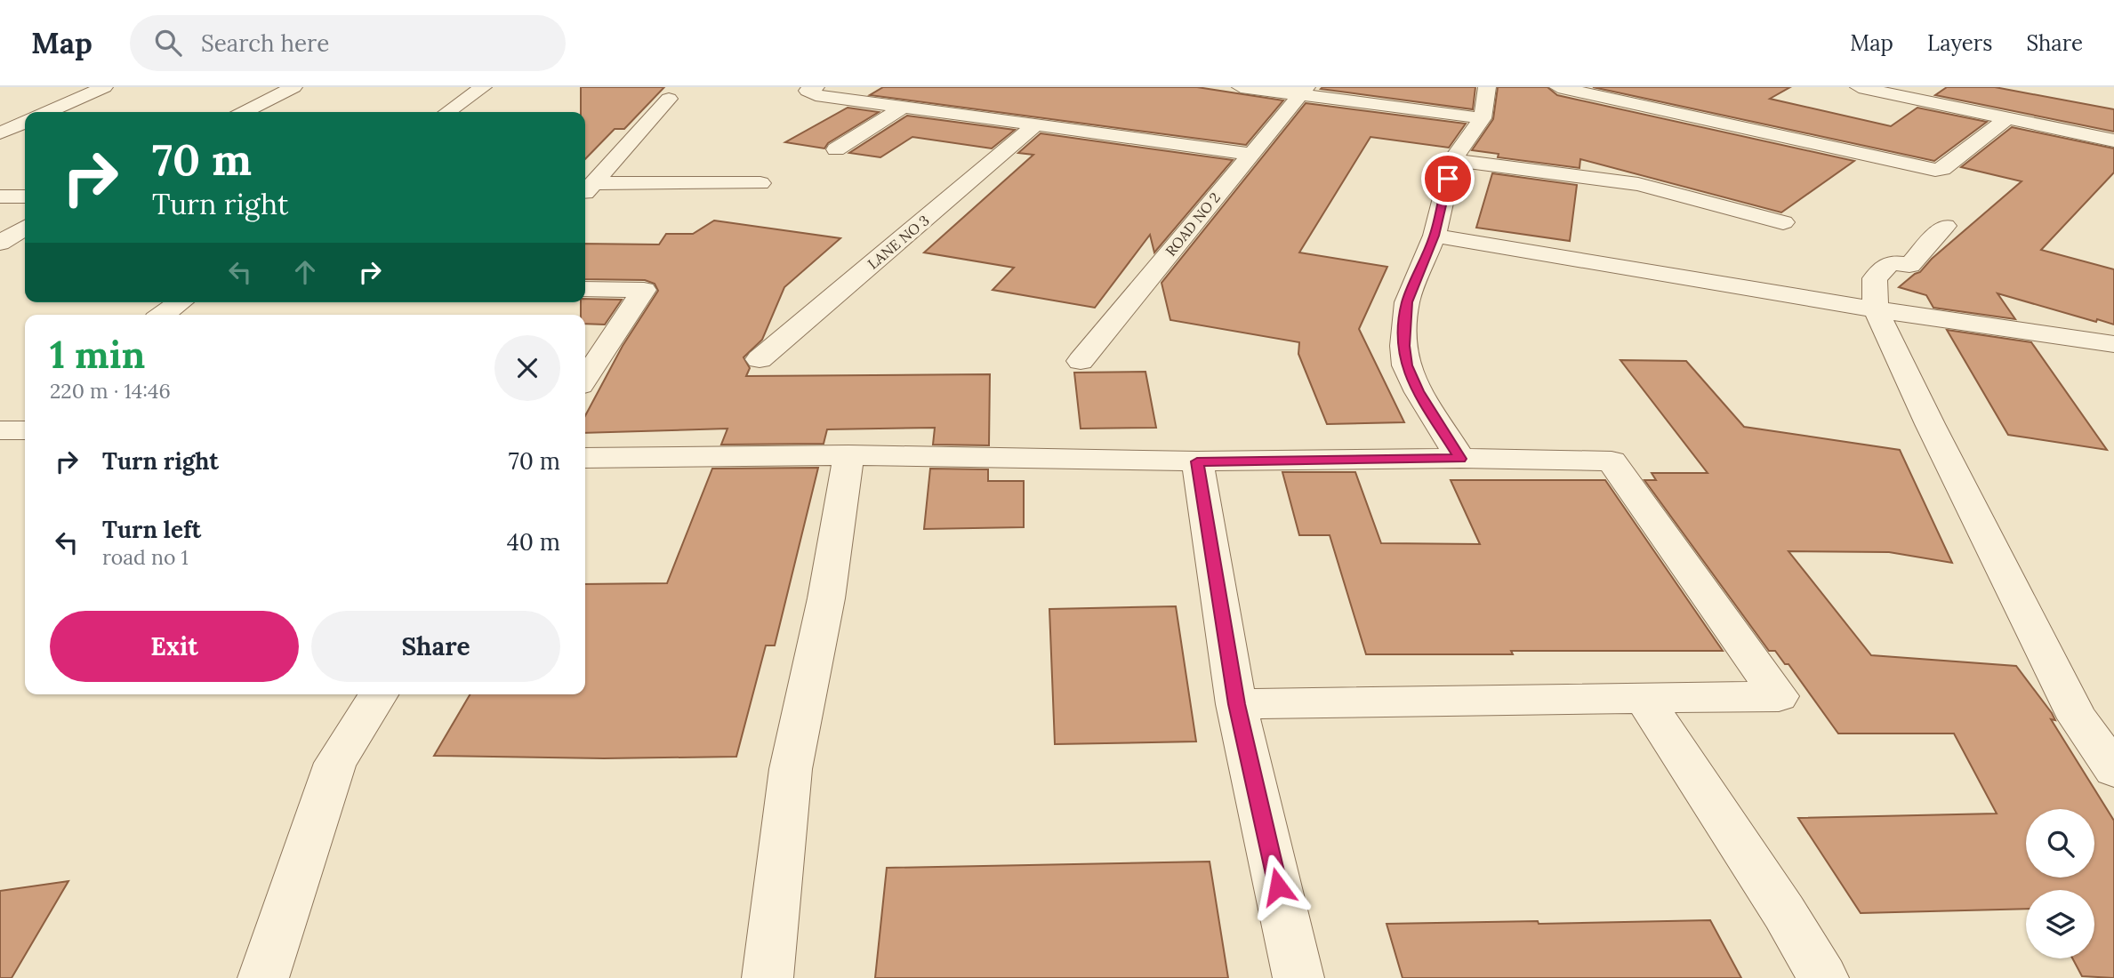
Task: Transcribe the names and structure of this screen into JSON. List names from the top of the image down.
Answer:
{
  "streets": {
    "street": ["ROAD NO 2", "LANE NO 3"]
  },
  "page": {
    "header": "Map",
    "search": "Search here",
    "nav": ["Map", "Layers", "Share"],
    "turn": ["70 m", "Turn right"],
    "heading": ["1 min", "220 m · 14:46"],
    "list": [
      {
        "name": "Turn right",
        "value": "70 m"
      },
      {
        "name": "Turn left",
        "note": "road no 1",
        "value": "40 m"
      }
    ],
    "buttons": ["Exit", "Share"]
  }
}
